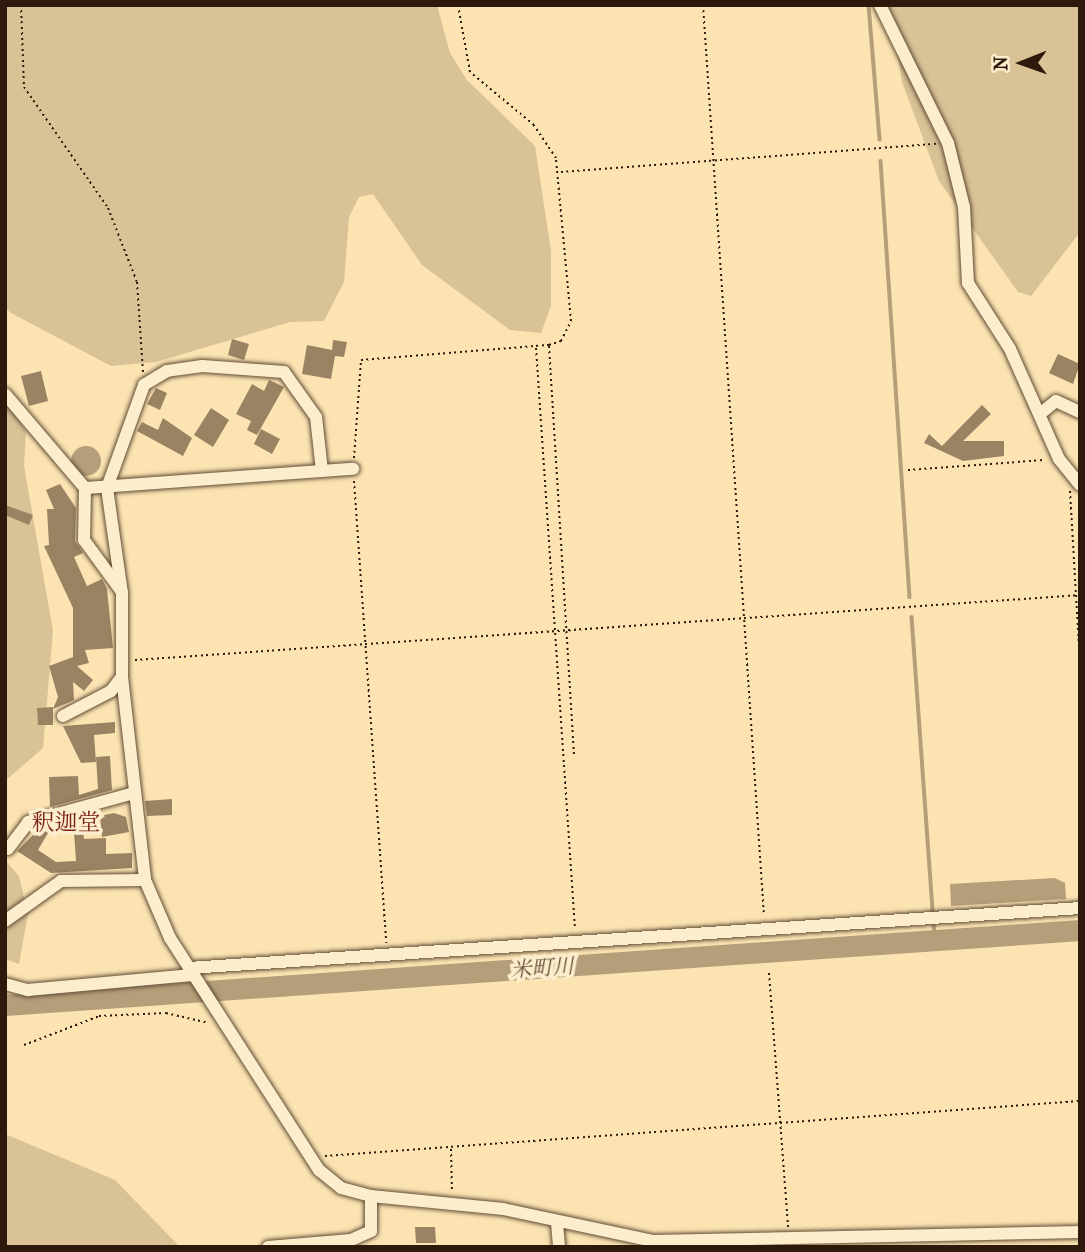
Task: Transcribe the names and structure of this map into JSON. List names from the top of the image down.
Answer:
{
  "districts": ["釈迦堂"],
  "water": ["米町川"],
  "north": "left"
}
